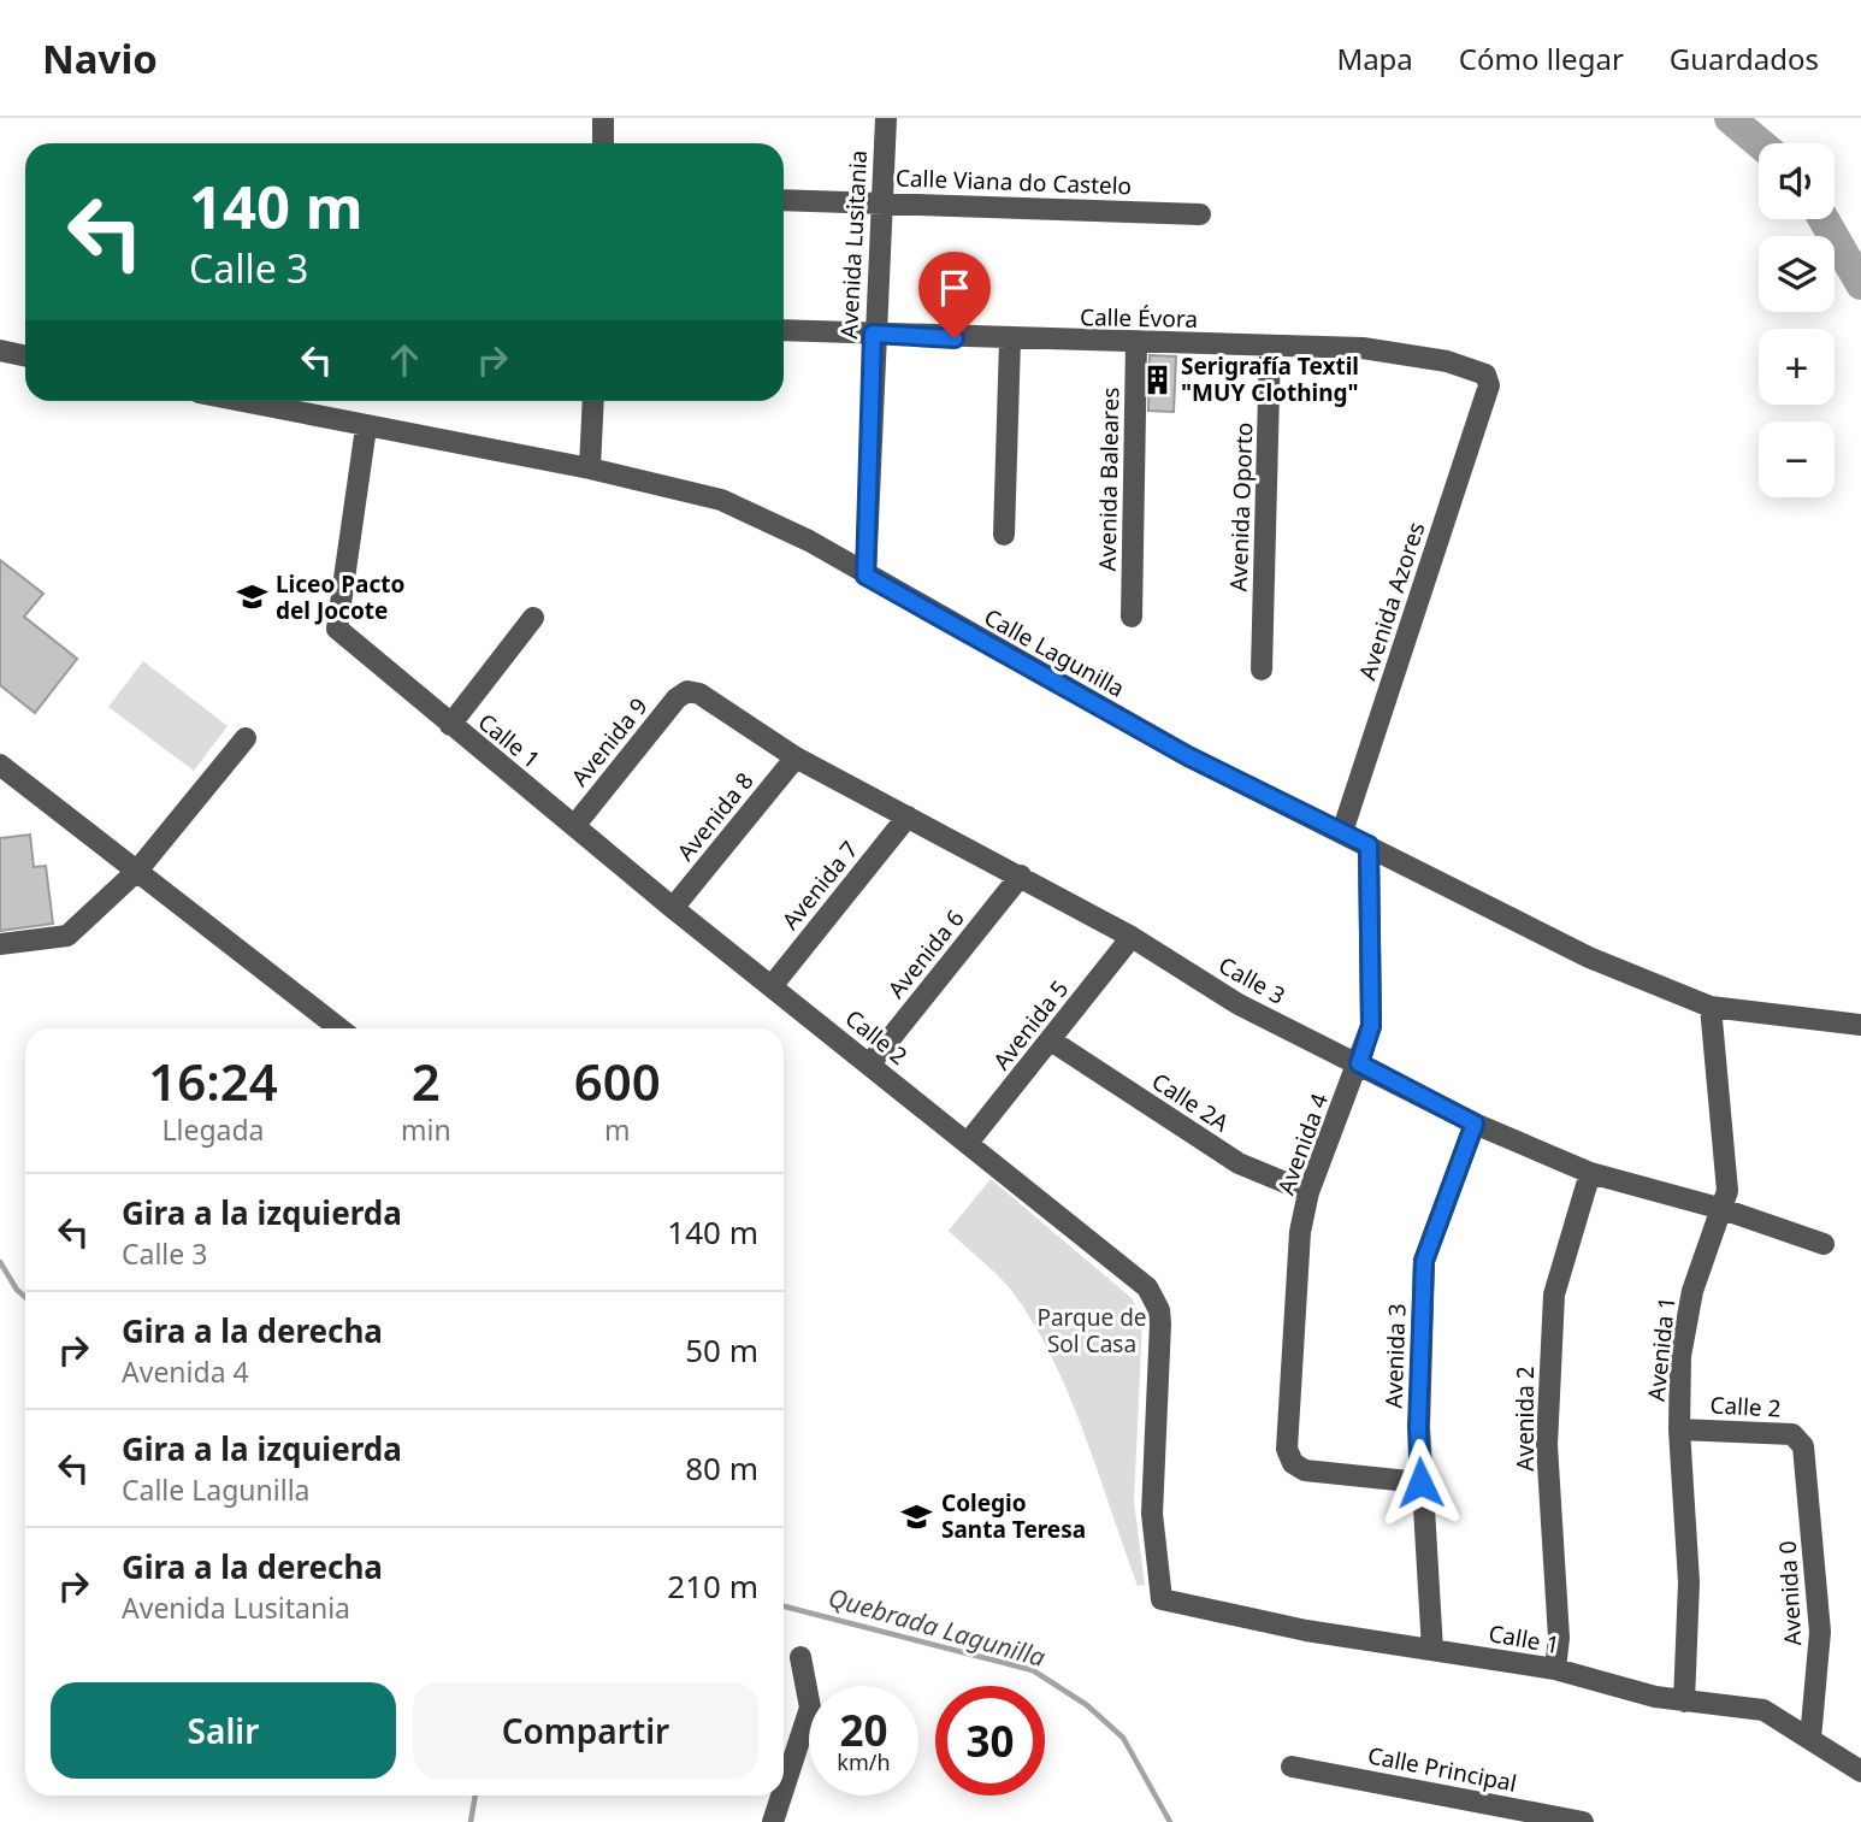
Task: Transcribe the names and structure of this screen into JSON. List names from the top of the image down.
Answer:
{
  "streets": {
    "street": [
      "Calle Viana do Castelo",
      "Avenida Lusitania",
      "Calle Évora",
      "Avenida Baleares",
      "Avenida Oporto",
      "Avenida Azores",
      "Calle Lagunilla",
      "Calle 1",
      "Avenida 9",
      "Avenida 8",
      "Avenida 7",
      "Avenida 6",
      "Calle 3",
      "Avenida 5",
      "Calle 2",
      "Calle 2A",
      "Avenida 4",
      "Avenida 1",
      "Avenida 3",
      "Avenida 2",
      "Avenida 0",
      "Calle Principal"
    ]
  },
  "crossings": [
    ["Calle Viana do Castelo", "Avenida Lusitania"],
    ["Avenida Lusitania", "Calle Évora"],
    ["Avenida Lusitania", "Calle Lagunilla"],
    ["Calle Évora", "Avenida Baleares"],
    ["Calle Évora", "Avenida Oporto"],
    ["Calle Évora", "Avenida Azores"],
    ["Avenida Azores", "Calle Lagunilla"],
    ["Calle Lagunilla", "Calle 1"],
    ["Calle Lagunilla", "Avenida 4"],
    ["Calle Lagunilla", "Avenida 1"],
    ["Calle 1", "Avenida 9"],
    ["Calle 1", "Calle 2"],
    ["Calle 1", "Avenida 1"],
    ["Calle 1", "Avenida 3"],
    ["Calle 1", "Avenida 2"],
    ["Calle 1", "Avenida 0"],
    ["Avenida 9", "Calle 3"],
    ["Avenida 9", "Calle 2"],
    ["Avenida 8", "Calle 3"],
    ["Avenida 8", "Calle 2"],
    ["Avenida 7", "Calle 3"],
    ["Avenida 7", "Calle 2"],
    ["Avenida 6", "Calle 3"],
    ["Avenida 6", "Calle 2"],
    ["Calle 3", "Avenida 5"],
    ["Calle 3", "Avenida 4"],
    ["Calle 3", "Avenida 1"],
    ["Calle 3", "Avenida 3"],
    ["Calle 3", "Avenida 2"],
    ["Avenida 5", "Calle 2"],
    ["Avenida 5", "Calle 2A"],
    ["Calle 2", "Avenida 1"],
    ["Calle 2", "Avenida 0"],
    ["Calle 2A", "Avenida 4"],
    ["Avenida 4", "Avenida 3"]
  ],
  "water": ["Quebrada Lagunilla"],
  "parks": ["Parque de Sol Casa"],
  "places": {
    "building": ["Serigrafía Textil \"MUY Clothing\""],
    "school or university": ["Liceo Pacto del Jocote", "Colegio Santa Teresa"]
  },
  "page": {
    "header": "Navio",
    "nav": ["Mapa", "Cómo llegar", "Guardados"],
    "map_buttons": ["+", "−"],
    "turn": ["140 m", "Calle 3"],
    "eta": [
      "16:24",
      "Llegada",
      "2",
      "min",
      "600",
      "m"
    ],
    "list": [
      {
        "name": "Gira a la izquierda",
        "note": "Calle 3",
        "value": "140 m"
      },
      {
        "name": "Gira a la derecha",
        "note": "Avenida 4",
        "value": "50 m"
      },
      {
        "name": "Gira a la izquierda",
        "note": "Calle Lagunilla",
        "value": "80 m"
      },
      {
        "name": "Gira a la derecha",
        "note": "Avenida Lusitania",
        "value": "210 m"
      }
    ],
    "buttons": ["Salir", "Compartir"],
    "speed": "20 km/h",
    "limit": "30"
  }
}
